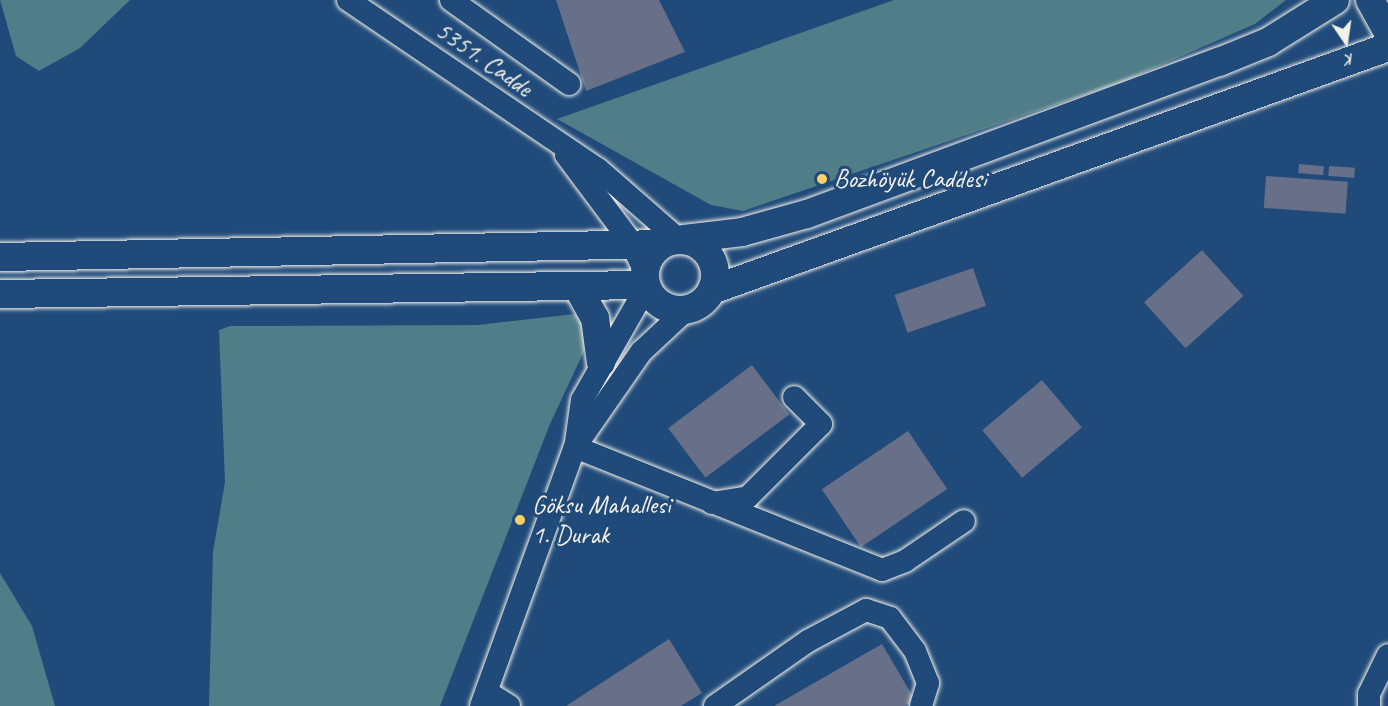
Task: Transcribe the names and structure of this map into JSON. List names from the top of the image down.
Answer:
{
  "streets": {
    "street": ["5351. Cadde"]
  },
  "places": ["Bozhöyük Caddesi", "Göksu Mahallesi 1. Durak"],
  "north": "bottom"
}
